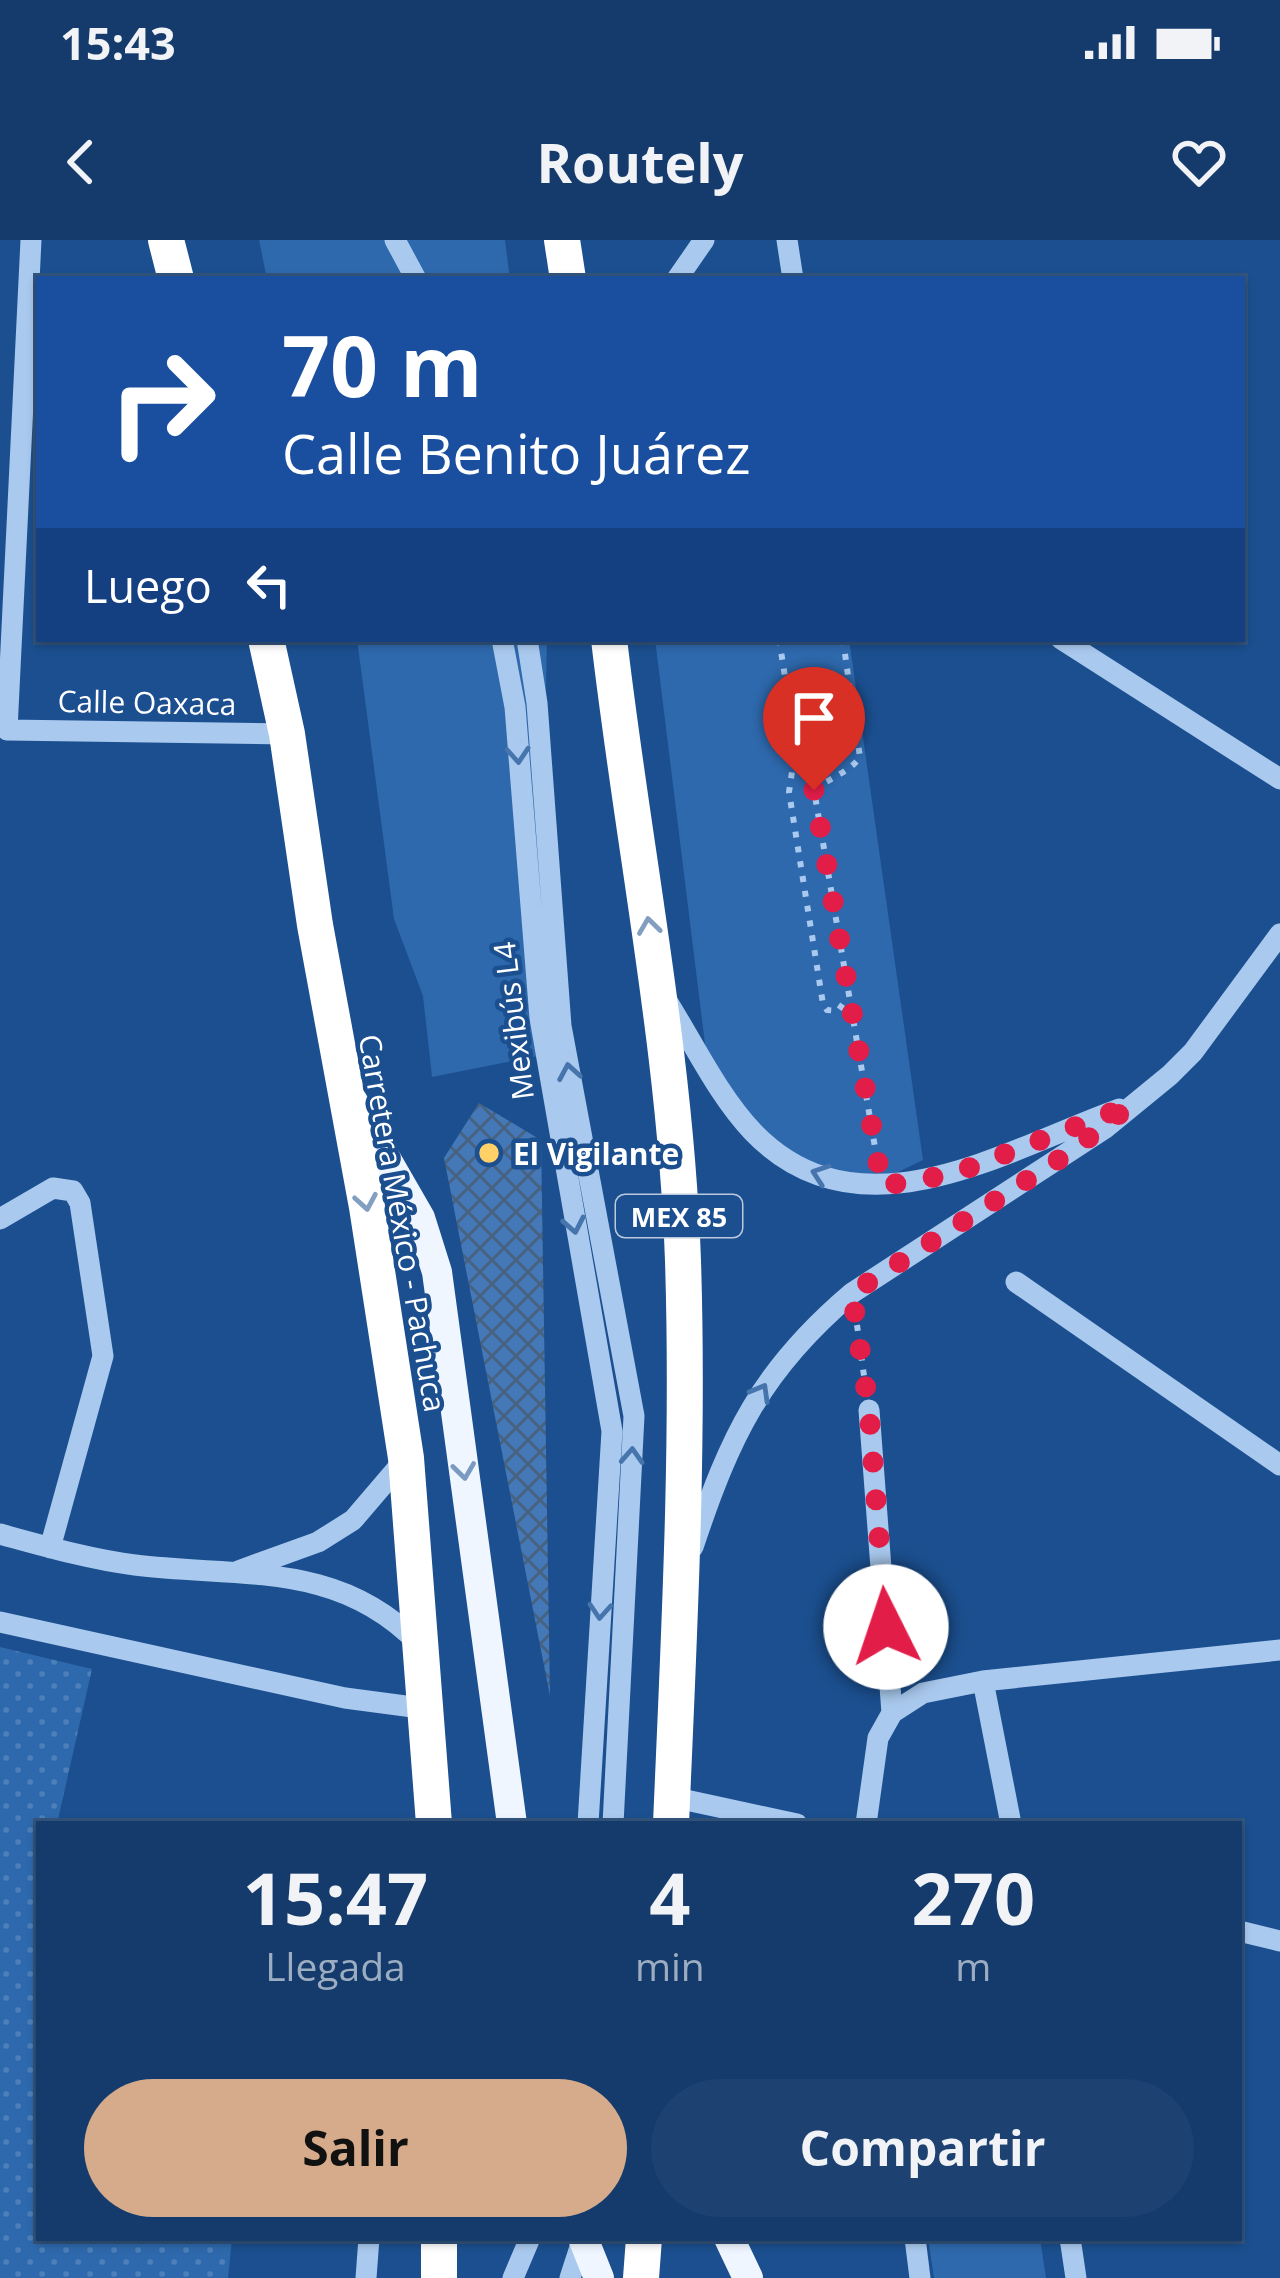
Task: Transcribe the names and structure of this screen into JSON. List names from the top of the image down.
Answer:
{
  "streets": {
    "highway": ["MEX 85", "Carretera México - Pachuca"],
    "street": ["Calle Oaxaca", "Mexibús L4"]
  },
  "crossings": [
    ["Calle Oaxaca", "Carretera México - Pachuca"]
  ],
  "places": ["El Vigilante"],
  "page": {
    "status": "15:43",
    "header": "Routely",
    "turn": ["70 m", "Calle Benito Juárez"],
    "then": "Luego",
    "eta": [
      "15:47",
      "Llegada",
      "4",
      "min",
      "270",
      "m"
    ],
    "buttons": ["Salir", "Compartir"]
  }
}
